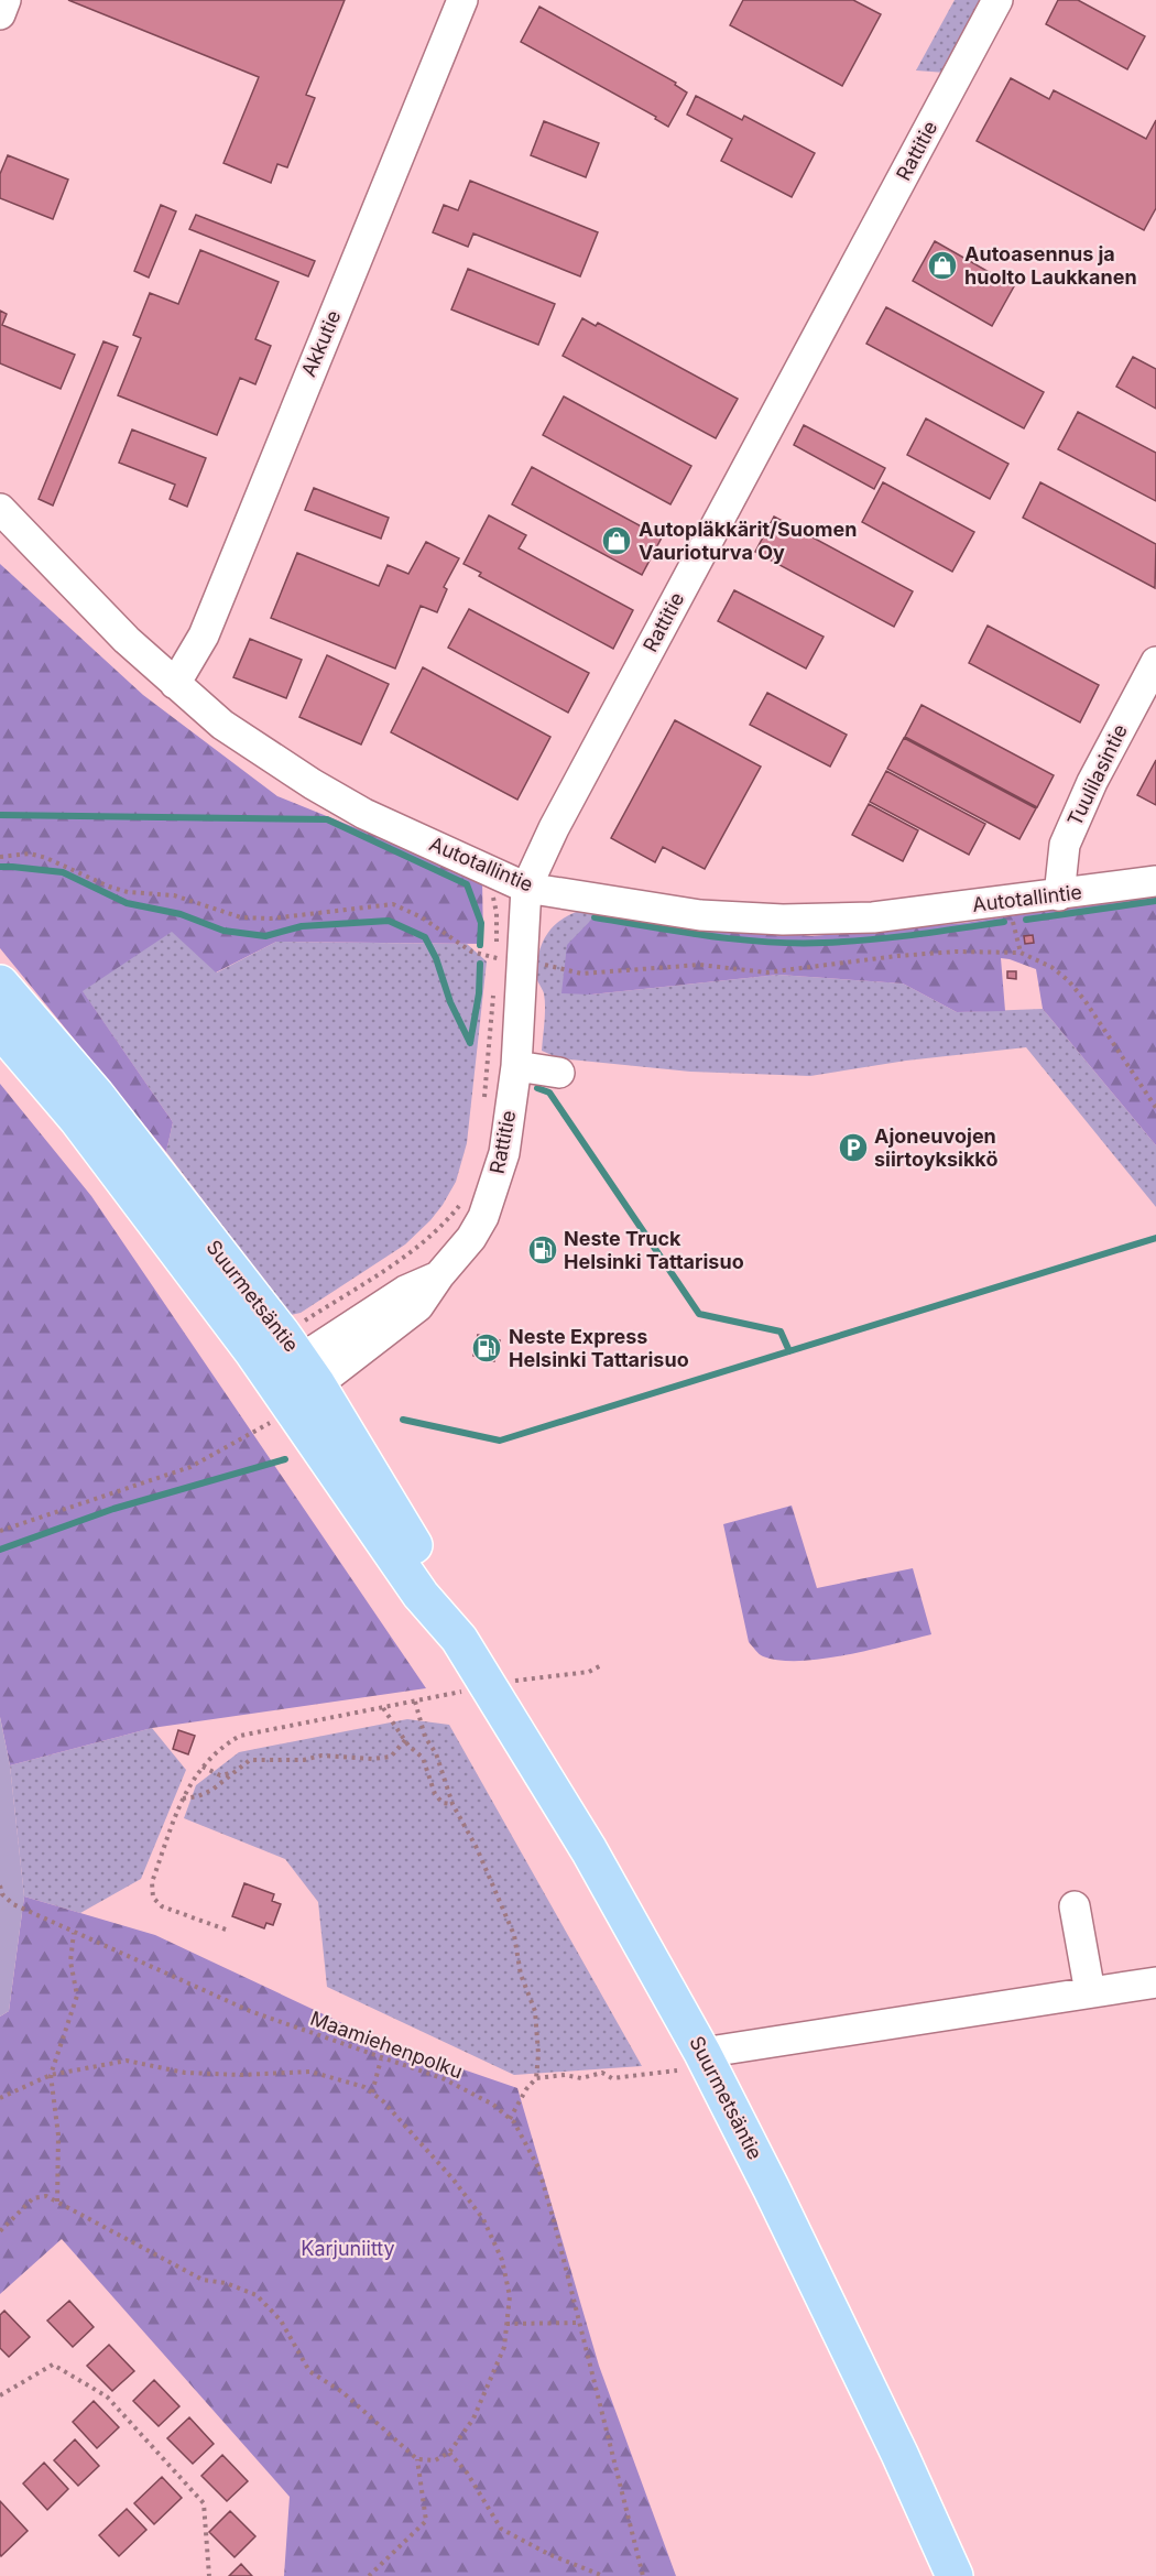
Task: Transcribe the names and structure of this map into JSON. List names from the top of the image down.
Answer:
{
  "streets": {
    "main road": ["Suurmetsäntie"],
    "street": [
      "Rattitie",
      "Akkutie",
      "Tuulilasintie",
      "Autotallintie"
    ],
    "path": ["Maamiehenpolku"]
  },
  "crossings": [
    ["Rattitie", "Autotallintie"],
    ["Rattitie", "Suurmetsäntie"],
    ["Akkutie", "Autotallintie"],
    ["Tuulilasintie", "Autotallintie"]
  ],
  "parks": ["Karjuniitty"],
  "places": {
    "shop": ["Autoasennus ja huolto Laukkanen", "Autopläkkärit/Suomen Vaurioturva Oy"],
    "parking": ["Ajoneuvojen siirtoyksikkö"],
    "fuel station": ["Neste Truck Helsinki Tattarisuo", "Neste Express Helsinki Tattarisuo"]
  }
}
